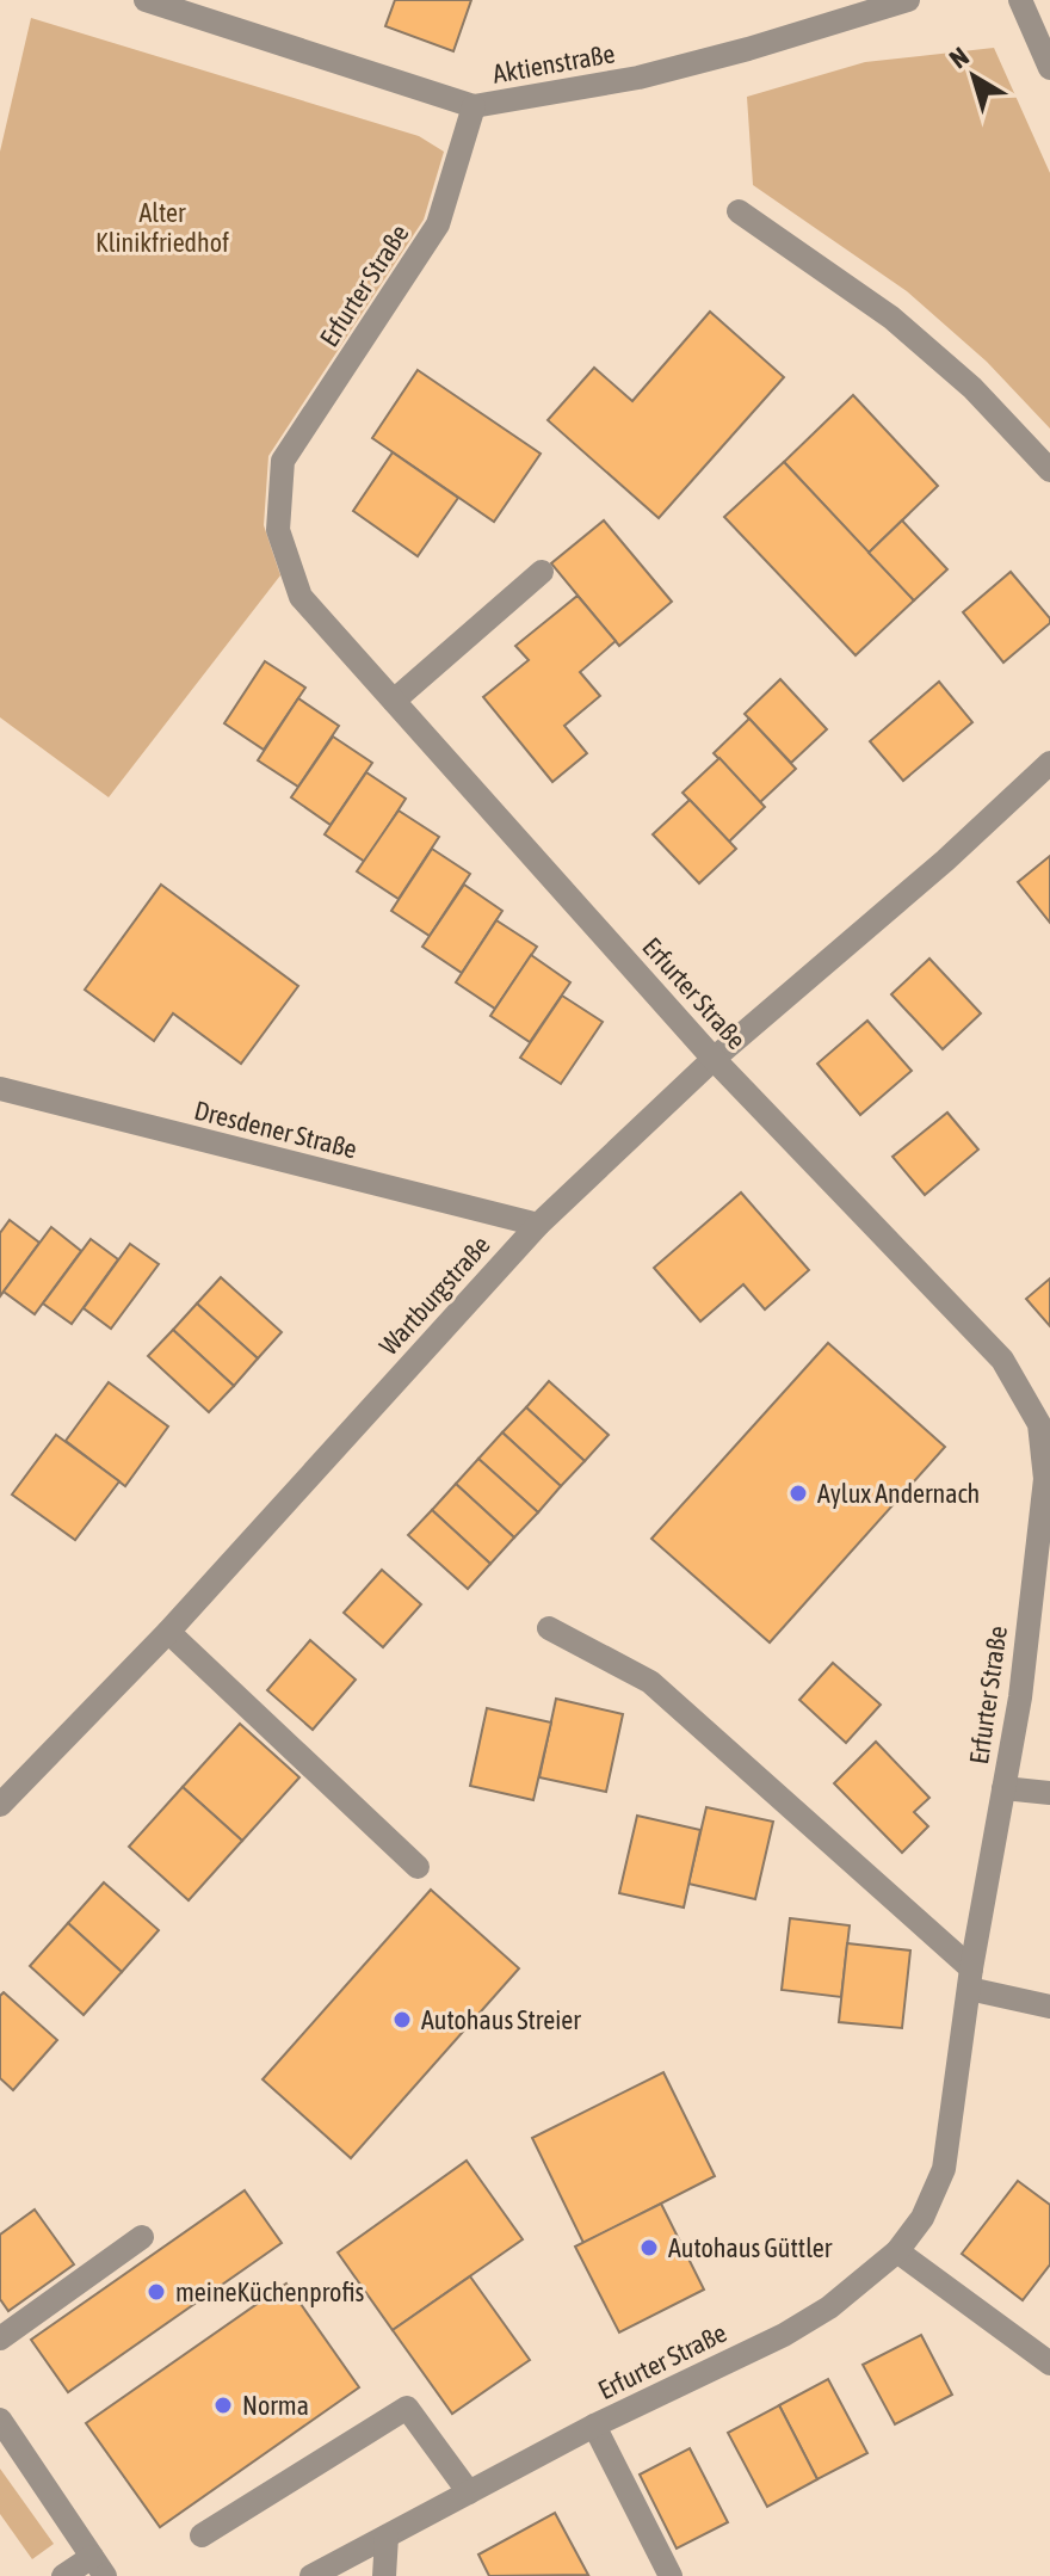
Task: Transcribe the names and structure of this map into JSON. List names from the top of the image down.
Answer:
{
  "streets": {
    "street": [
      "Aktienstraße",
      "Erfurter Straße",
      "Dresdener Straße",
      "Wartburgstraße"
    ]
  },
  "crossings": [
    ["Aktienstraße", "Erfurter Straße"],
    ["Erfurter Straße", "Wartburgstraße"],
    ["Dresdener Straße", "Wartburgstraße"]
  ],
  "parks": ["Alter Klinikfriedhof"],
  "places": [
    "Aylux Andernach",
    "Autohaus Streier",
    "Autohaus Güttler",
    "meineKüchenprofis",
    "Norma"
  ],
  "north": "top left"
}
